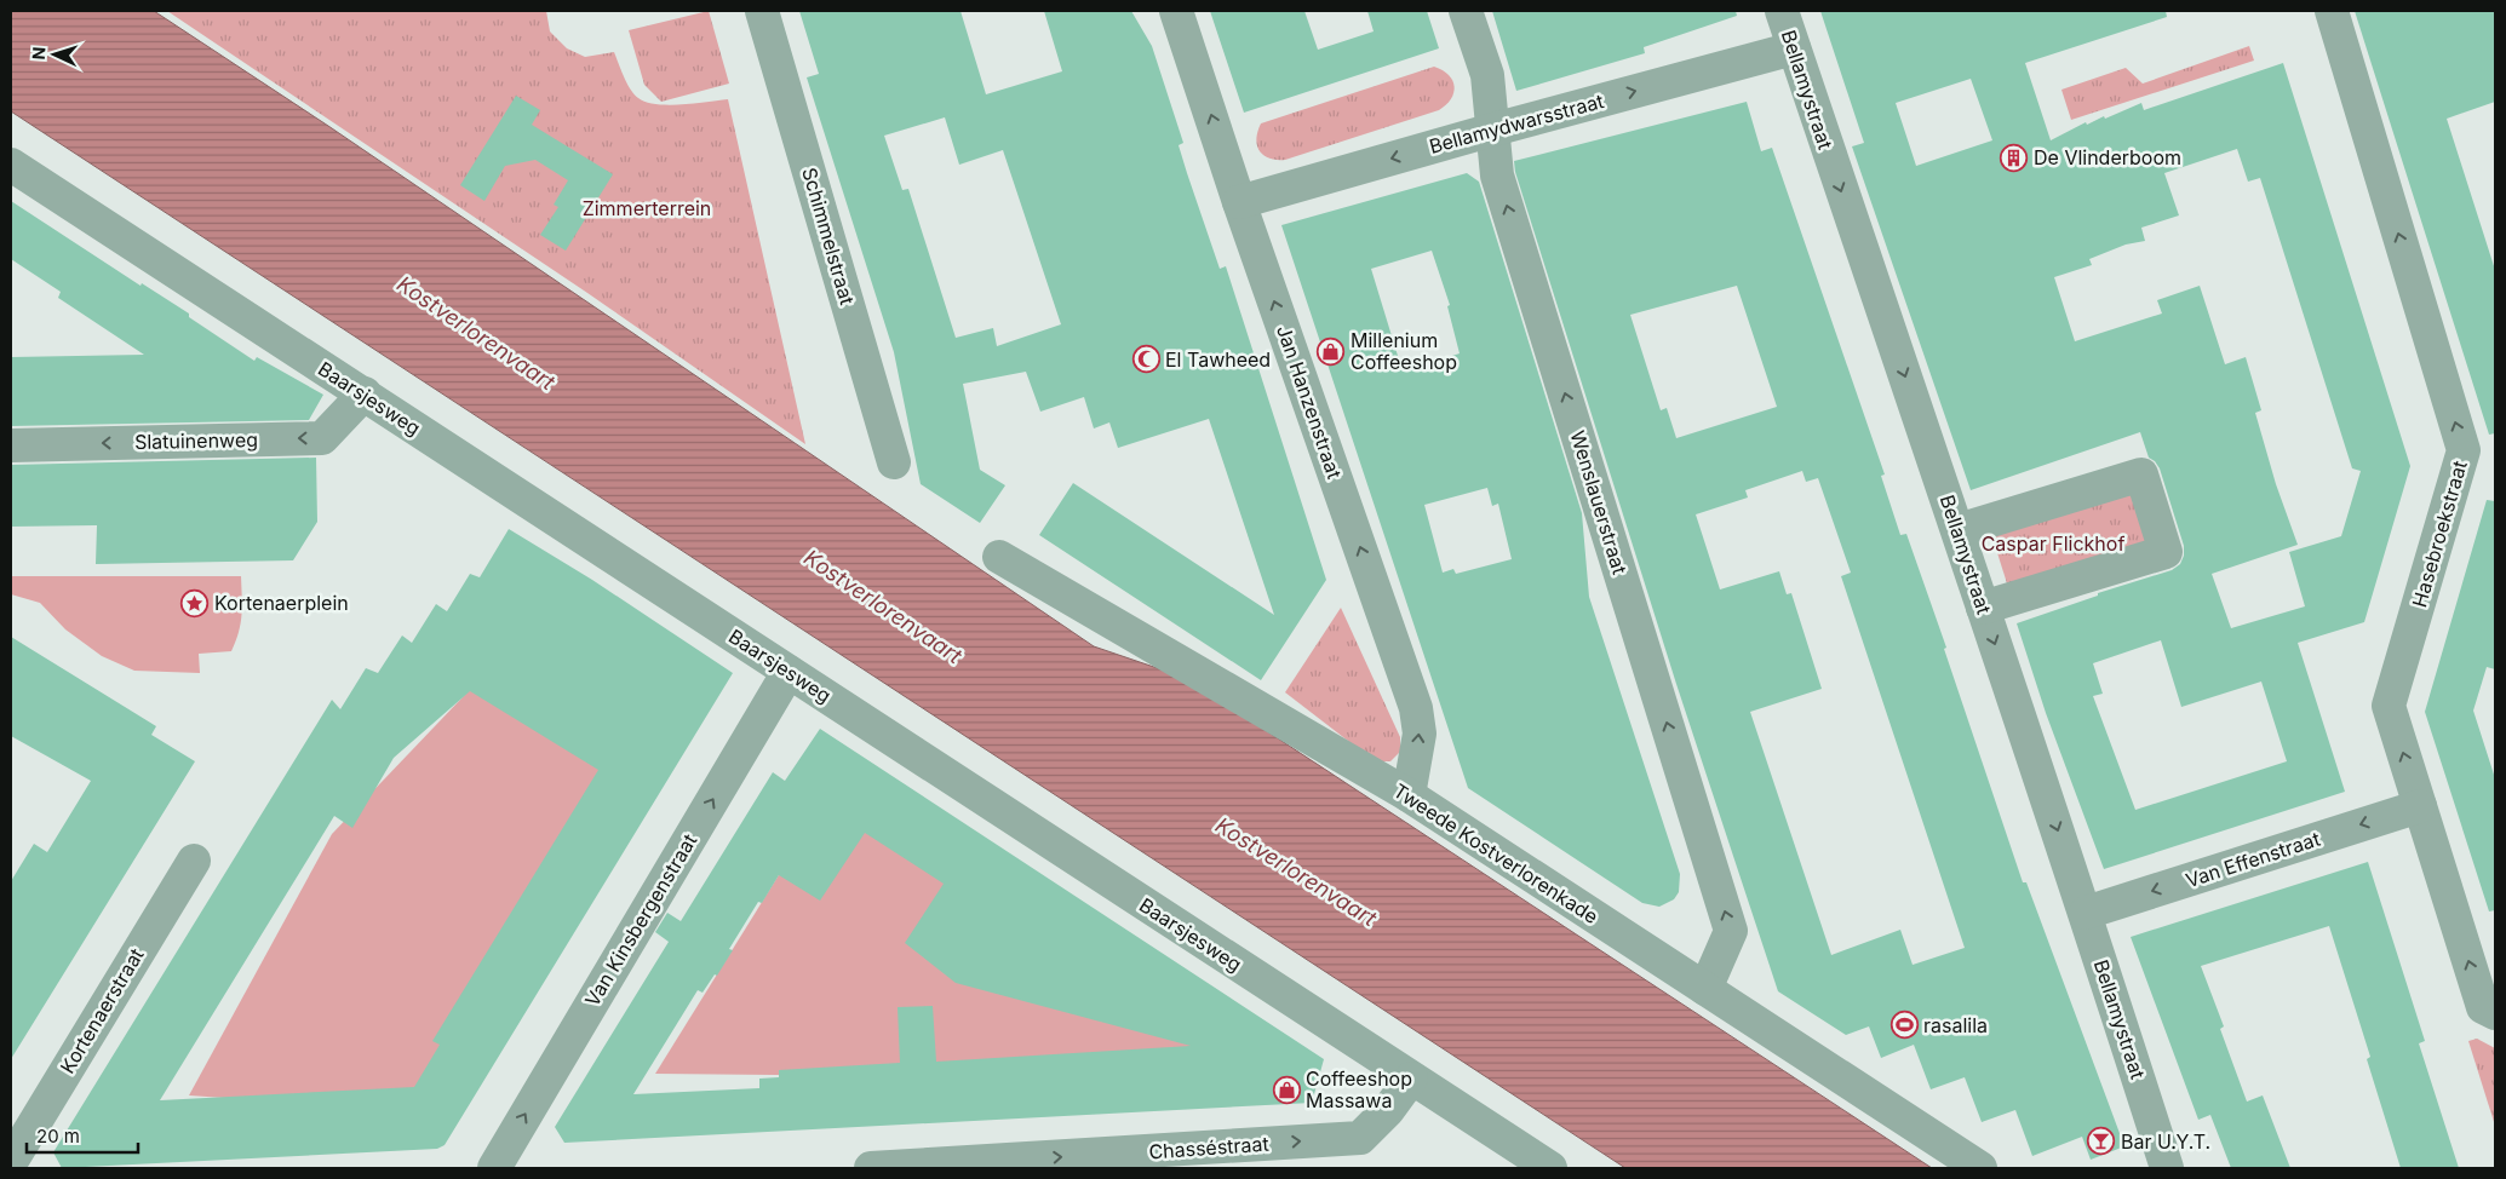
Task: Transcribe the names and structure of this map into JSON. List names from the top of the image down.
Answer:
{
  "streets": {
    "street": [
      "Bellamystraat",
      "Bellamydwarsstraat",
      "Schimmelstraat",
      "Baarsjesweg",
      "Jan Hanzenstraat",
      "Slatuinenweg",
      "Wenslauerstraat",
      "Hasebroekstraat",
      "Tweede Kostverlorenkade",
      "Van Effenstraat",
      "Van Kinsbergenstraat",
      "Kortenaerstraat",
      "Chasséstraat"
    ]
  },
  "crossings": [
    ["Bellamystraat", "Bellamydwarsstraat"],
    ["Bellamystraat", "Van Effenstraat"],
    ["Bellamydwarsstraat", "Jan Hanzenstraat"],
    ["Bellamydwarsstraat", "Wenslauerstraat"],
    ["Baarsjesweg", "Slatuinenweg"],
    ["Baarsjesweg", "Van Kinsbergenstraat"],
    ["Baarsjesweg", "Chasséstraat"],
    ["Jan Hanzenstraat", "Tweede Kostverlorenkade"],
    ["Wenslauerstraat", "Tweede Kostverlorenkade"],
    ["Hasebroekstraat", "Van Effenstraat"]
  ],
  "one_way": [
    "Bellamystraat",
    "Jan Hanzenstraat",
    "Slatuinenweg",
    "Wenslauerstraat",
    "Hasebroekstraat",
    "Van Effenstraat",
    "Van Kinsbergenstraat",
    "Chasséstraat"
  ],
  "water": ["Kostverlorenvaart"],
  "parks": ["Zimmerterrein", "Caspar Flickhof"],
  "places": {
    "building": ["De Vlinderboom"],
    "shop": ["Millenium Coffeeshop", "Coffeeshop Massawa"],
    "mosque": ["El Tawheed"],
    "place": ["Kortenaerplein"],
    "sports": ["rasalila"],
    "bar": ["Bar U.Y.T."]
  },
  "scale_bar": "20 m",
  "north": "left"
}
